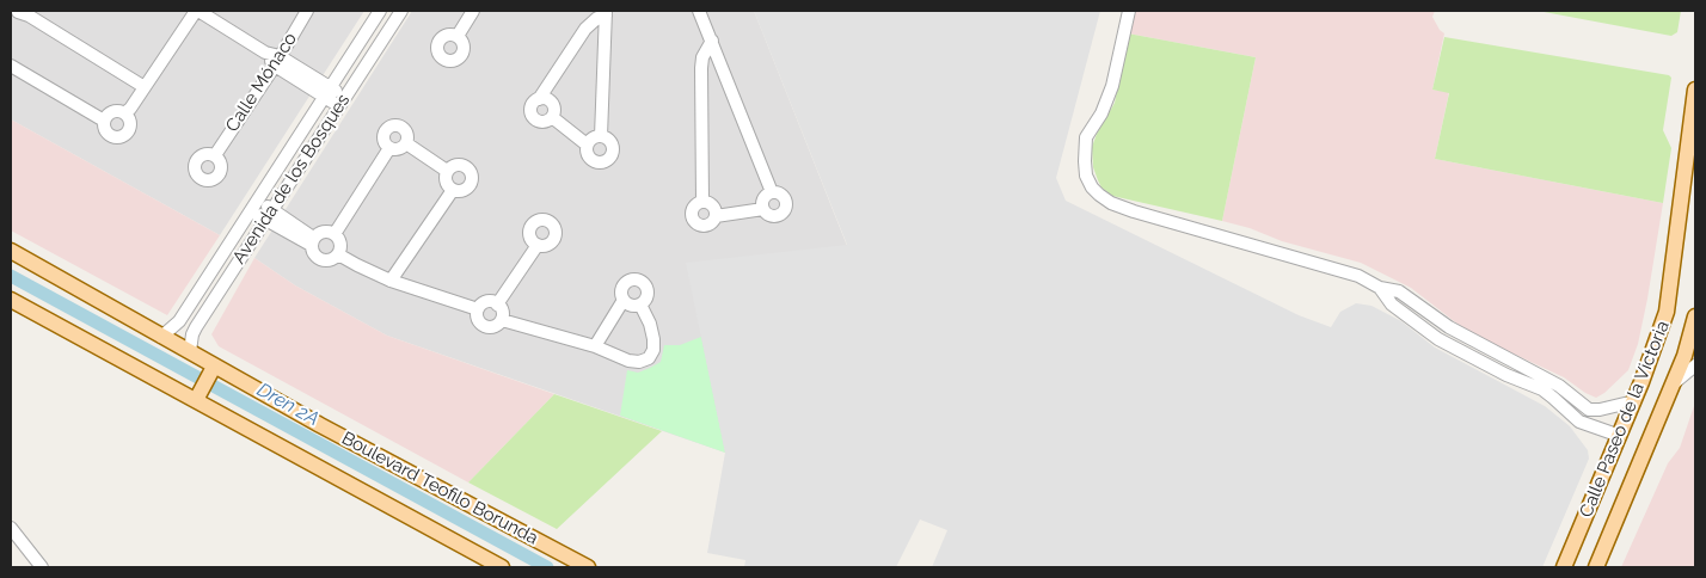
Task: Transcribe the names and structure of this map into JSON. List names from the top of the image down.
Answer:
{
  "streets": {
    "main road": ["Calle Paseo de la Victoria", "Boulevard Teofilo Borunda"],
    "street": ["Calle Mónaco", "Avenida de los Bosques"]
  },
  "crossings": [
    ["Avenida de los Bosques", "Boulevard Teofilo Borunda"]
  ],
  "water": ["Dren 2A"]
}
